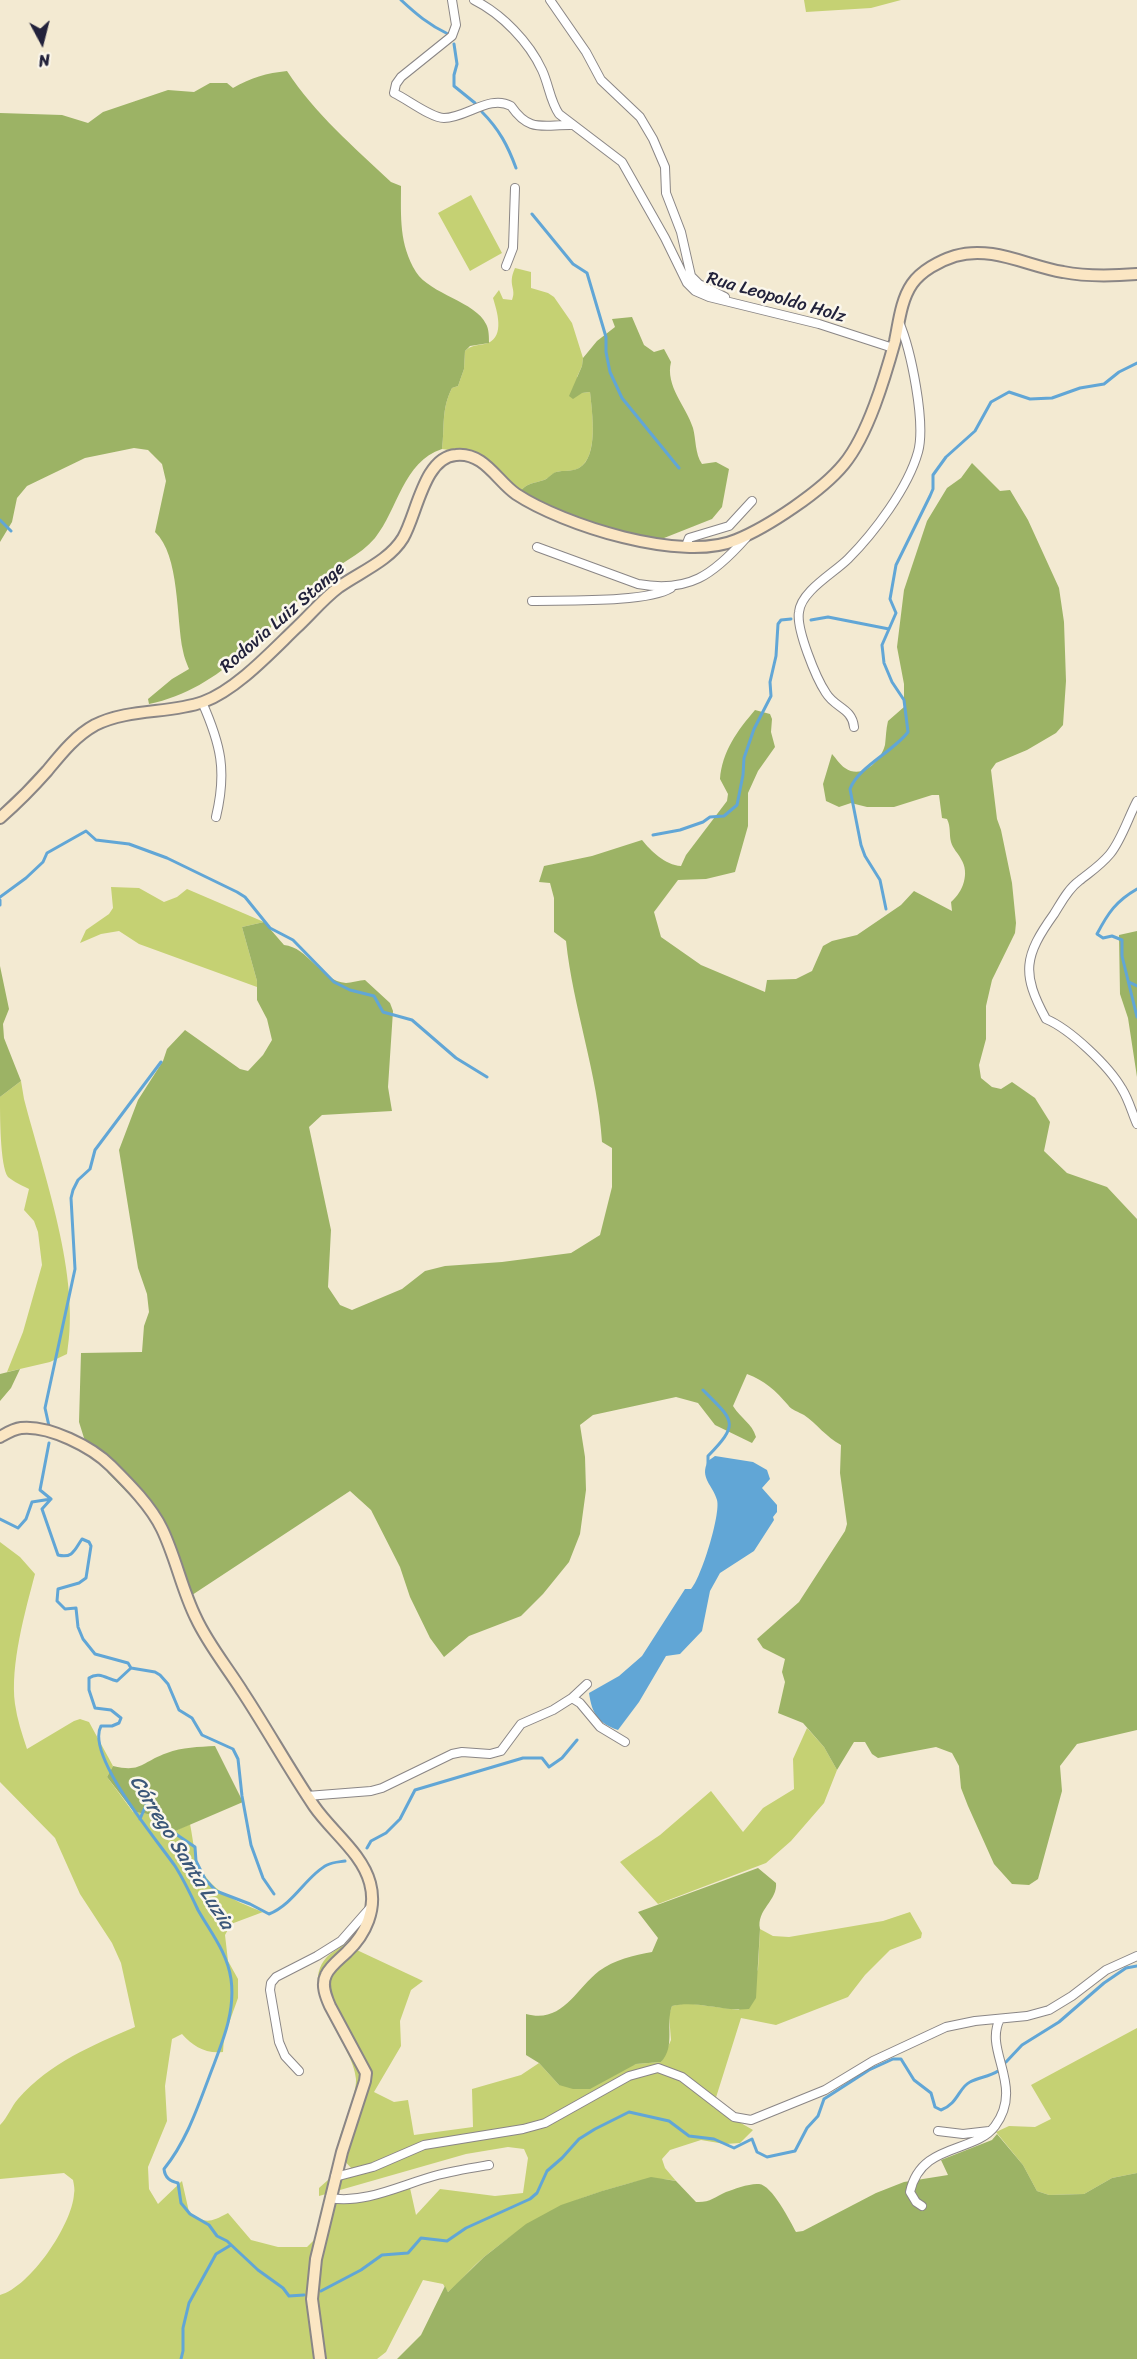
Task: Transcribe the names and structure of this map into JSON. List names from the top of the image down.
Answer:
{
  "streets": {
    "street": ["Rua Leopoldo Holz", "Rodovia Luiz Stange"]
  },
  "crossings": [
    ["Rua Leopoldo Holz", "Rodovia Luiz Stange"]
  ],
  "water": ["Córrego Santa Luzia"],
  "north": "bottom"
}
